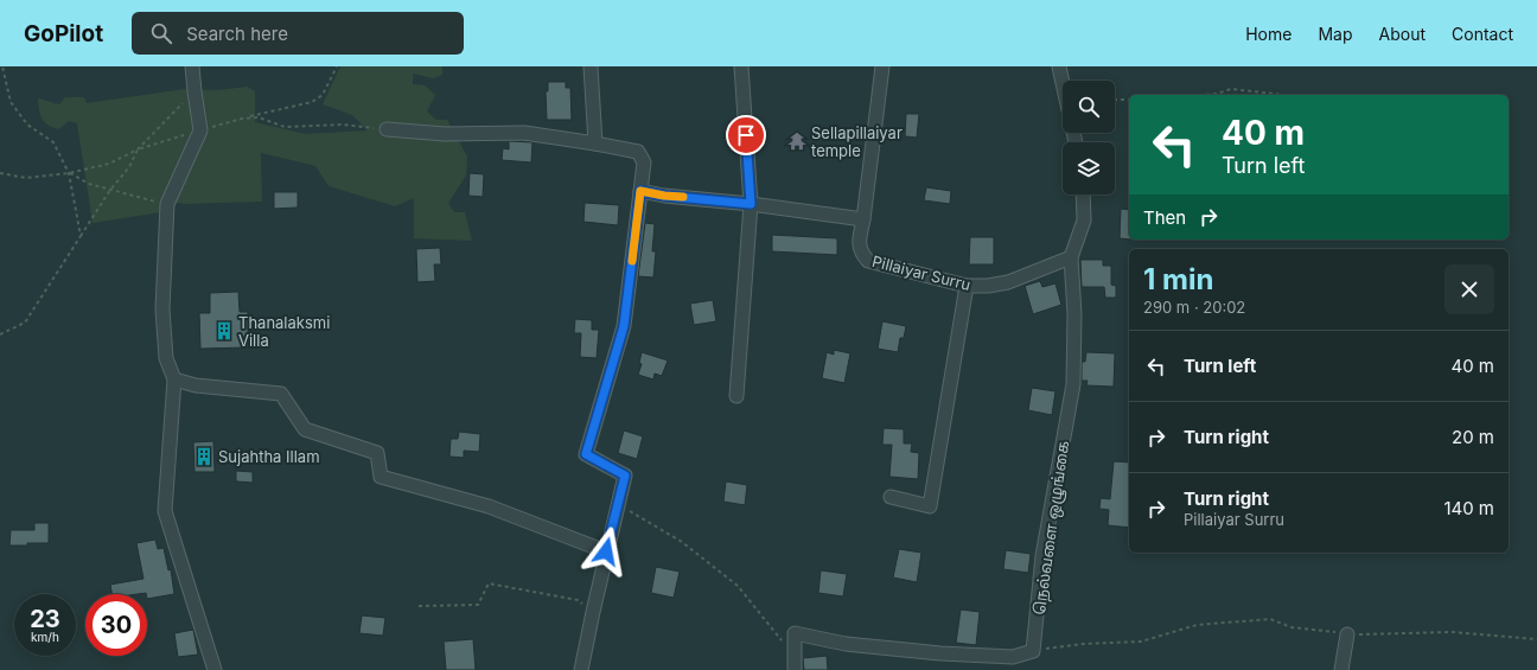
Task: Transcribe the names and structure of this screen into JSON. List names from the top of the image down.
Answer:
{
  "streets": {
    "street": ["Pillaiyar Surru", "நெல்வளை ஒழுங்கை"]
  },
  "crossings": [
    ["Pillaiyar Surru", "நெல்வளை ஒழுங்கை"]
  ],
  "places": {
    "temple": ["Sellapillaiyar temple"],
    "building": ["Thanalaksmi Villa", "Sujahtha Illam"]
  },
  "page": {
    "header": "GoPilot",
    "search": "Search here",
    "nav": [
      "Home",
      "Map",
      "About",
      "Contact"
    ],
    "turn": ["40 m", "Turn left"],
    "then": "Then",
    "heading": ["1 min", "290 m · 20:02"],
    "list": [
      {
        "name": "Turn left",
        "value": "40 m"
      },
      {
        "name": "Turn right",
        "value": "20 m"
      },
      {
        "name": "Turn right",
        "note": "Pillaiyar Surru",
        "value": "140 m"
      }
    ],
    "speed": "23 km/h",
    "limit": "30"
  }
}
